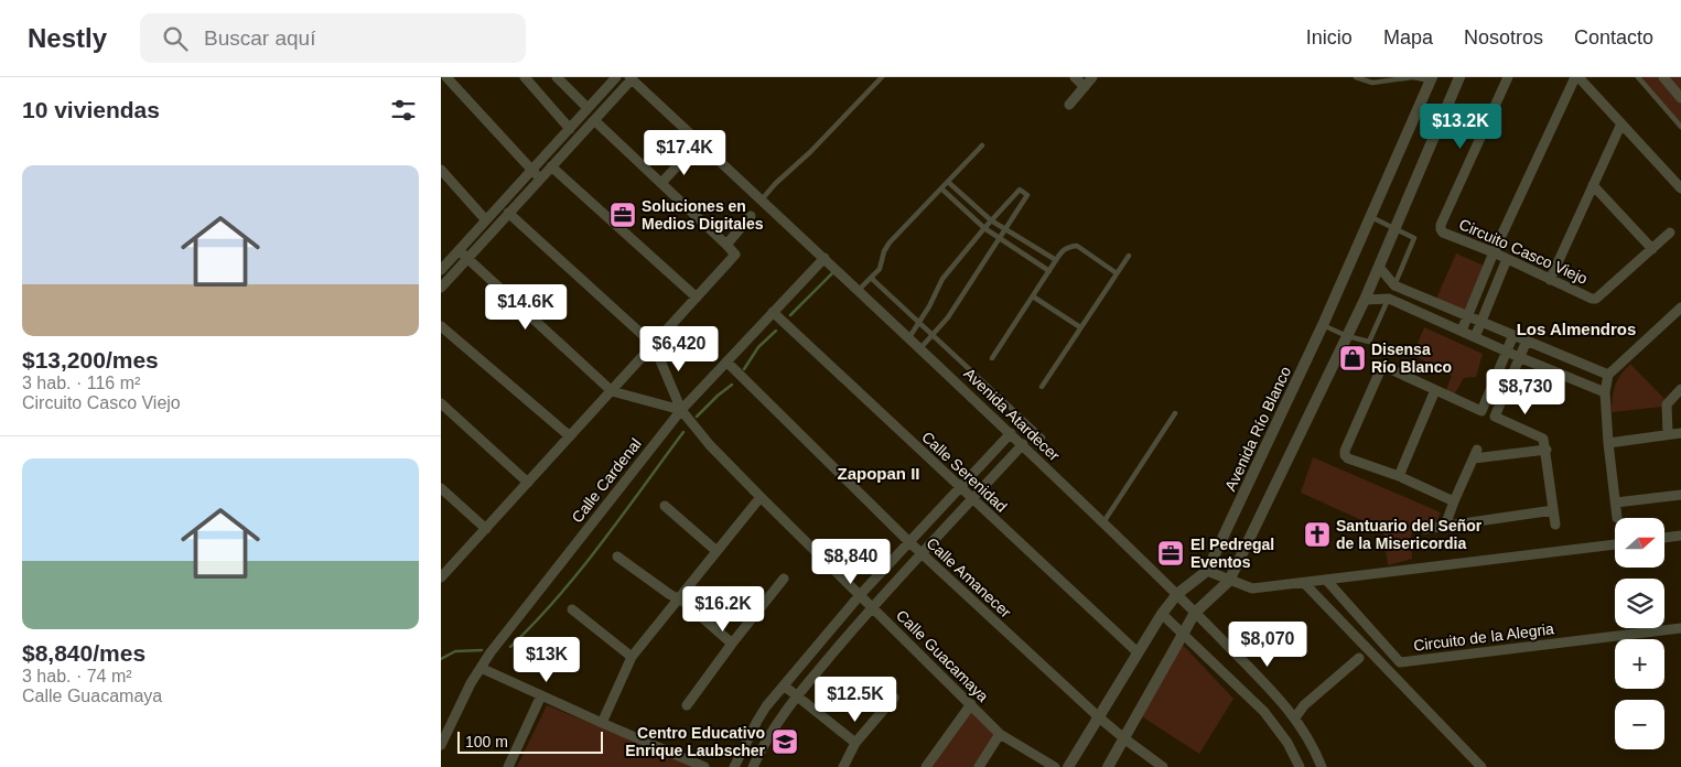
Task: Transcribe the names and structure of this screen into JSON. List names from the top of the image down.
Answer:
{
  "streets": {
    "street": [
      "Circuito Casco Viejo",
      "Avenida Atardecer",
      "Avenida Río Blanco",
      "Calle Serenidad",
      "Calle Cardenal",
      "Calle Amanecer",
      "Circuito de la Alegria",
      "Calle Guacamaya"
    ]
  },
  "crossings": [
    ["Avenida Atardecer", "Avenida Río Blanco"],
    ["Avenida Atardecer", "Calle Cardenal"],
    ["Avenida Río Blanco", "Calle Serenidad"],
    ["Avenida Río Blanco", "Calle Amanecer"],
    ["Calle Serenidad", "Calle Cardenal"],
    ["Calle Cardenal", "Calle Amanecer"],
    ["Calle Cardenal", "Calle Guacamaya"]
  ],
  "districts": ["Los Almendros", "Zapopan II"],
  "places": {
    "office": ["Soluciones en Medios Digitales", "El Pedregal Eventos"],
    "shop": ["Disensa Río Blanco"],
    "church": ["Santuario del Señor de la Misericordia"],
    "school or university": ["Centro Educativo Enrique Laubscher"]
  },
  "scale_bar": "100 m",
  "north": "right",
  "page": {
    "header": "Nestly",
    "search": "Buscar aquí",
    "nav": [
      "Inicio",
      "Mapa",
      "Nosotros",
      "Contacto"
    ],
    "heading": "10 viviendas",
    "price": [
      "$13.2K",
      "$17.4K",
      "$14.6K",
      "$6,420",
      "$8,730",
      "$8,840",
      "$16.2K",
      "$8,070",
      "$13K",
      "$12.5K"
    ],
    "list": [
      {
        "name": "$13,200/mes",
        "note": "3 hab. · 116 m² · Circuito Casco Viejo"
      },
      {
        "name": "$8,840/mes",
        "note": "3 hab. · 74 m² · Calle Guacamaya"
      }
    ],
    "map_buttons": ["+", "−"],
    "scale": "100 m"
  }
}
